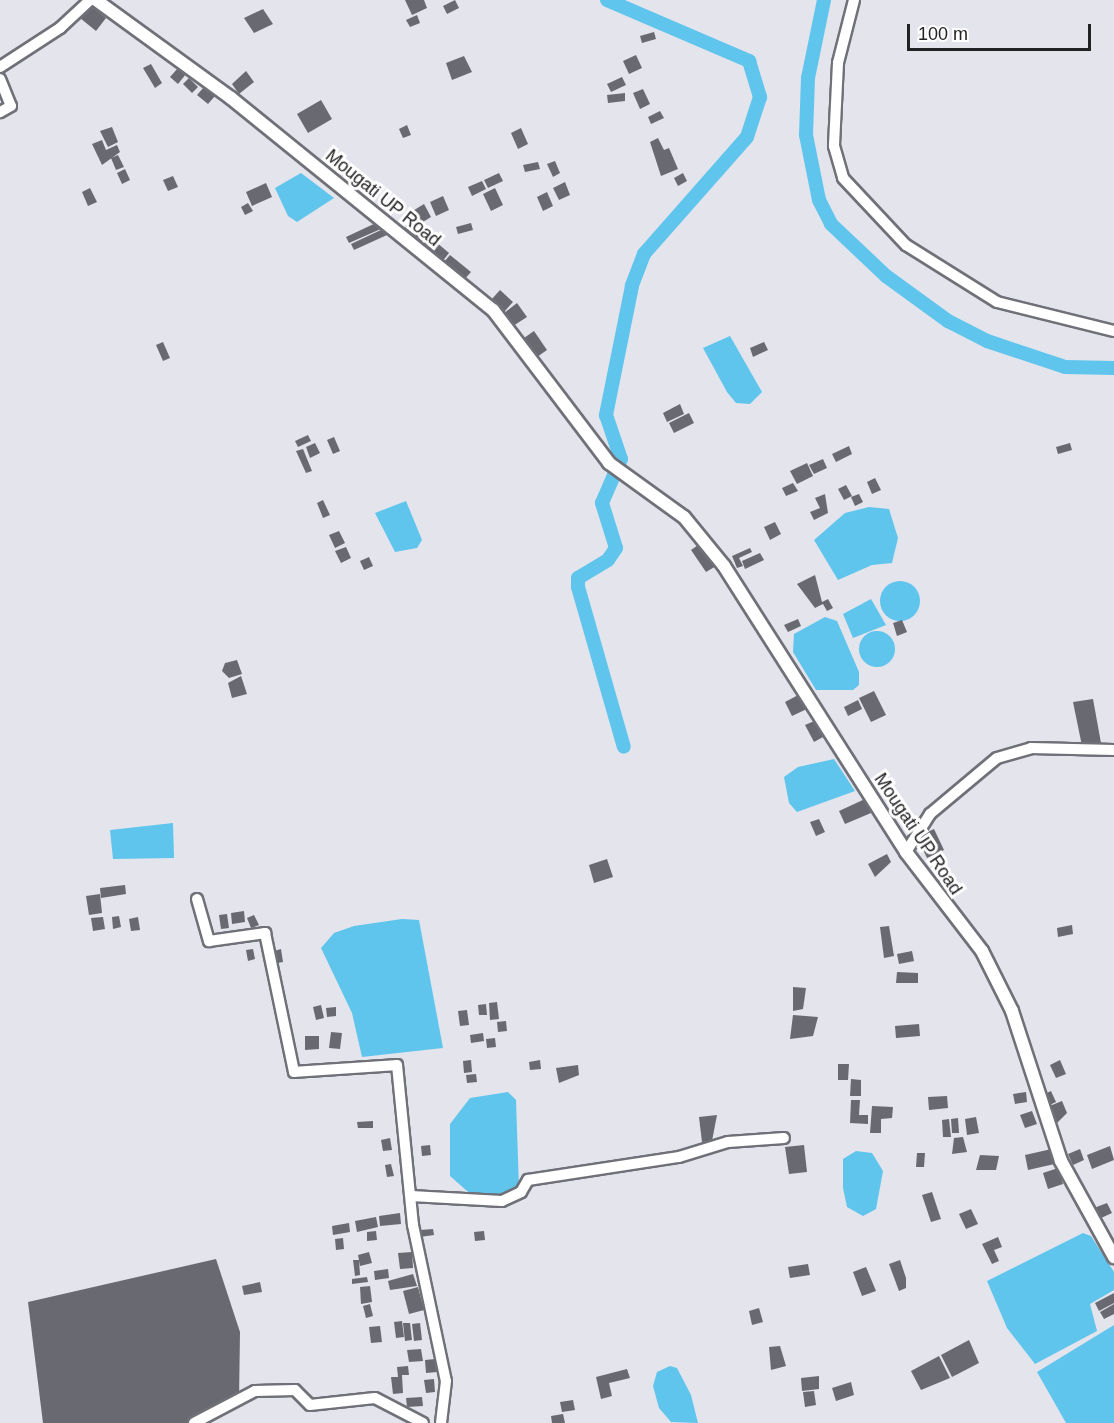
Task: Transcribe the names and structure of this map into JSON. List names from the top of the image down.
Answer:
{
  "streets": {
    "street": ["Mougati UP Road"]
  },
  "scale_bar": "100 m"
}
